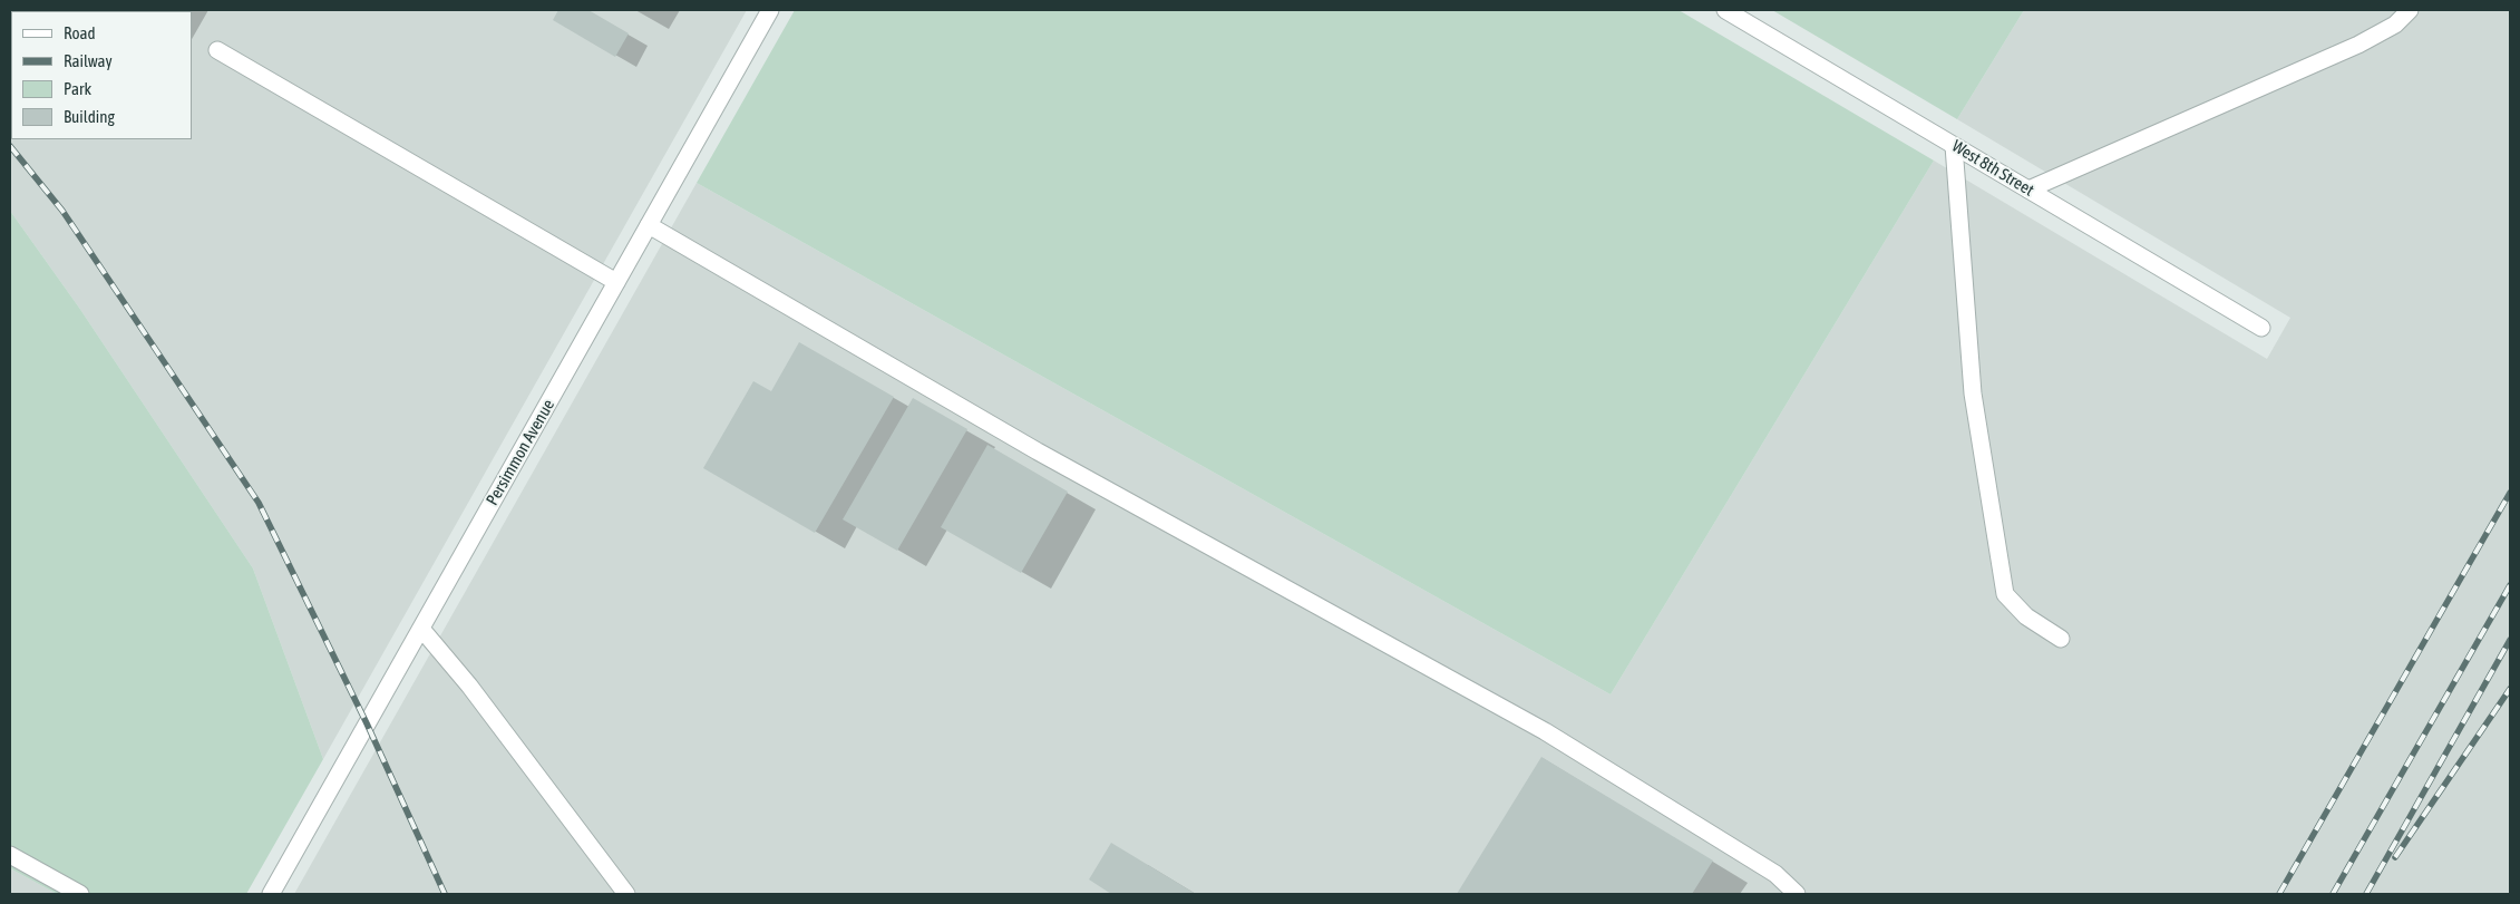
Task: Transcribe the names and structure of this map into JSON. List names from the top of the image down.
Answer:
{
  "streets": {
    "street": ["West 8th Street", "Persimmon Avenue"]
  },
  "legend": [
    "Road",
    "Railway",
    "Park",
    "Building"
  ]
}
